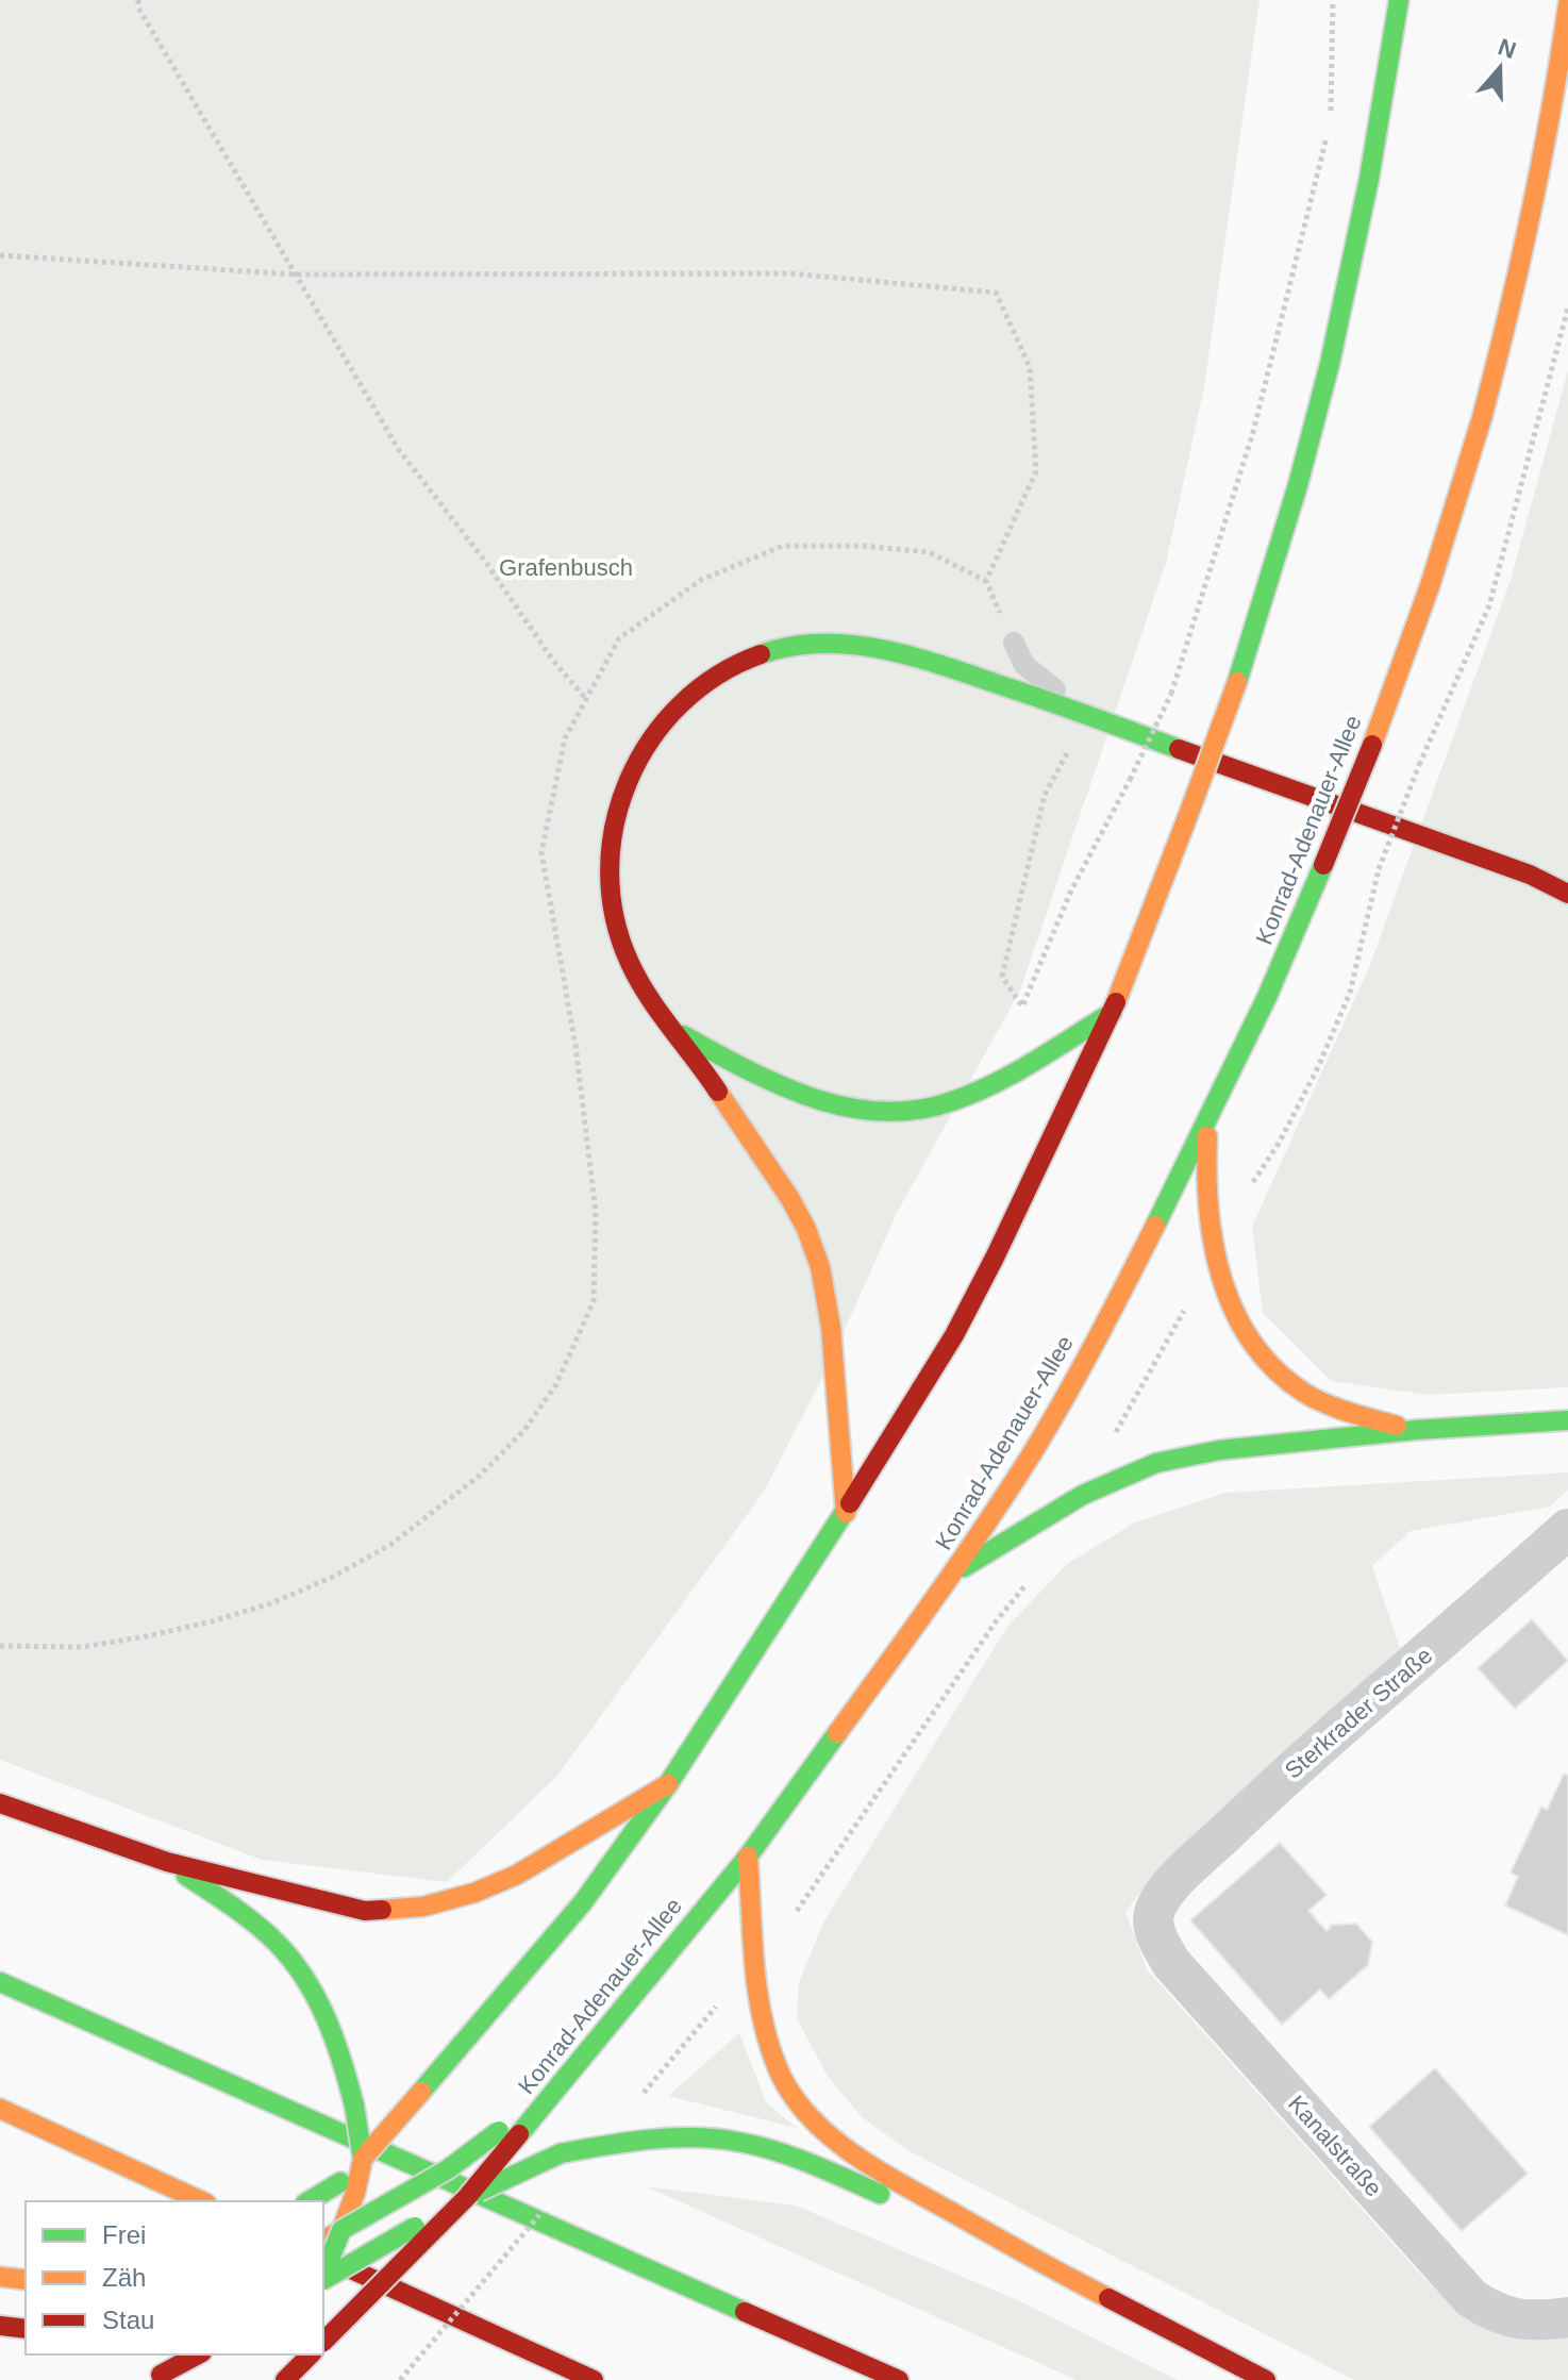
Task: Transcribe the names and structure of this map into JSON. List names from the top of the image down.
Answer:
{
  "streets": {
    "main road": ["Konrad-Adenauer-Allee"],
    "street": ["Sterkrader Straße", "Kanalstraße"]
  },
  "crossings": [
    ["Sterkrader Straße", "Kanalstraße"]
  ],
  "parks": ["Grafenbusch"],
  "legend": ["Frei", "Zäh", "Stau"],
  "north": "top"
}
